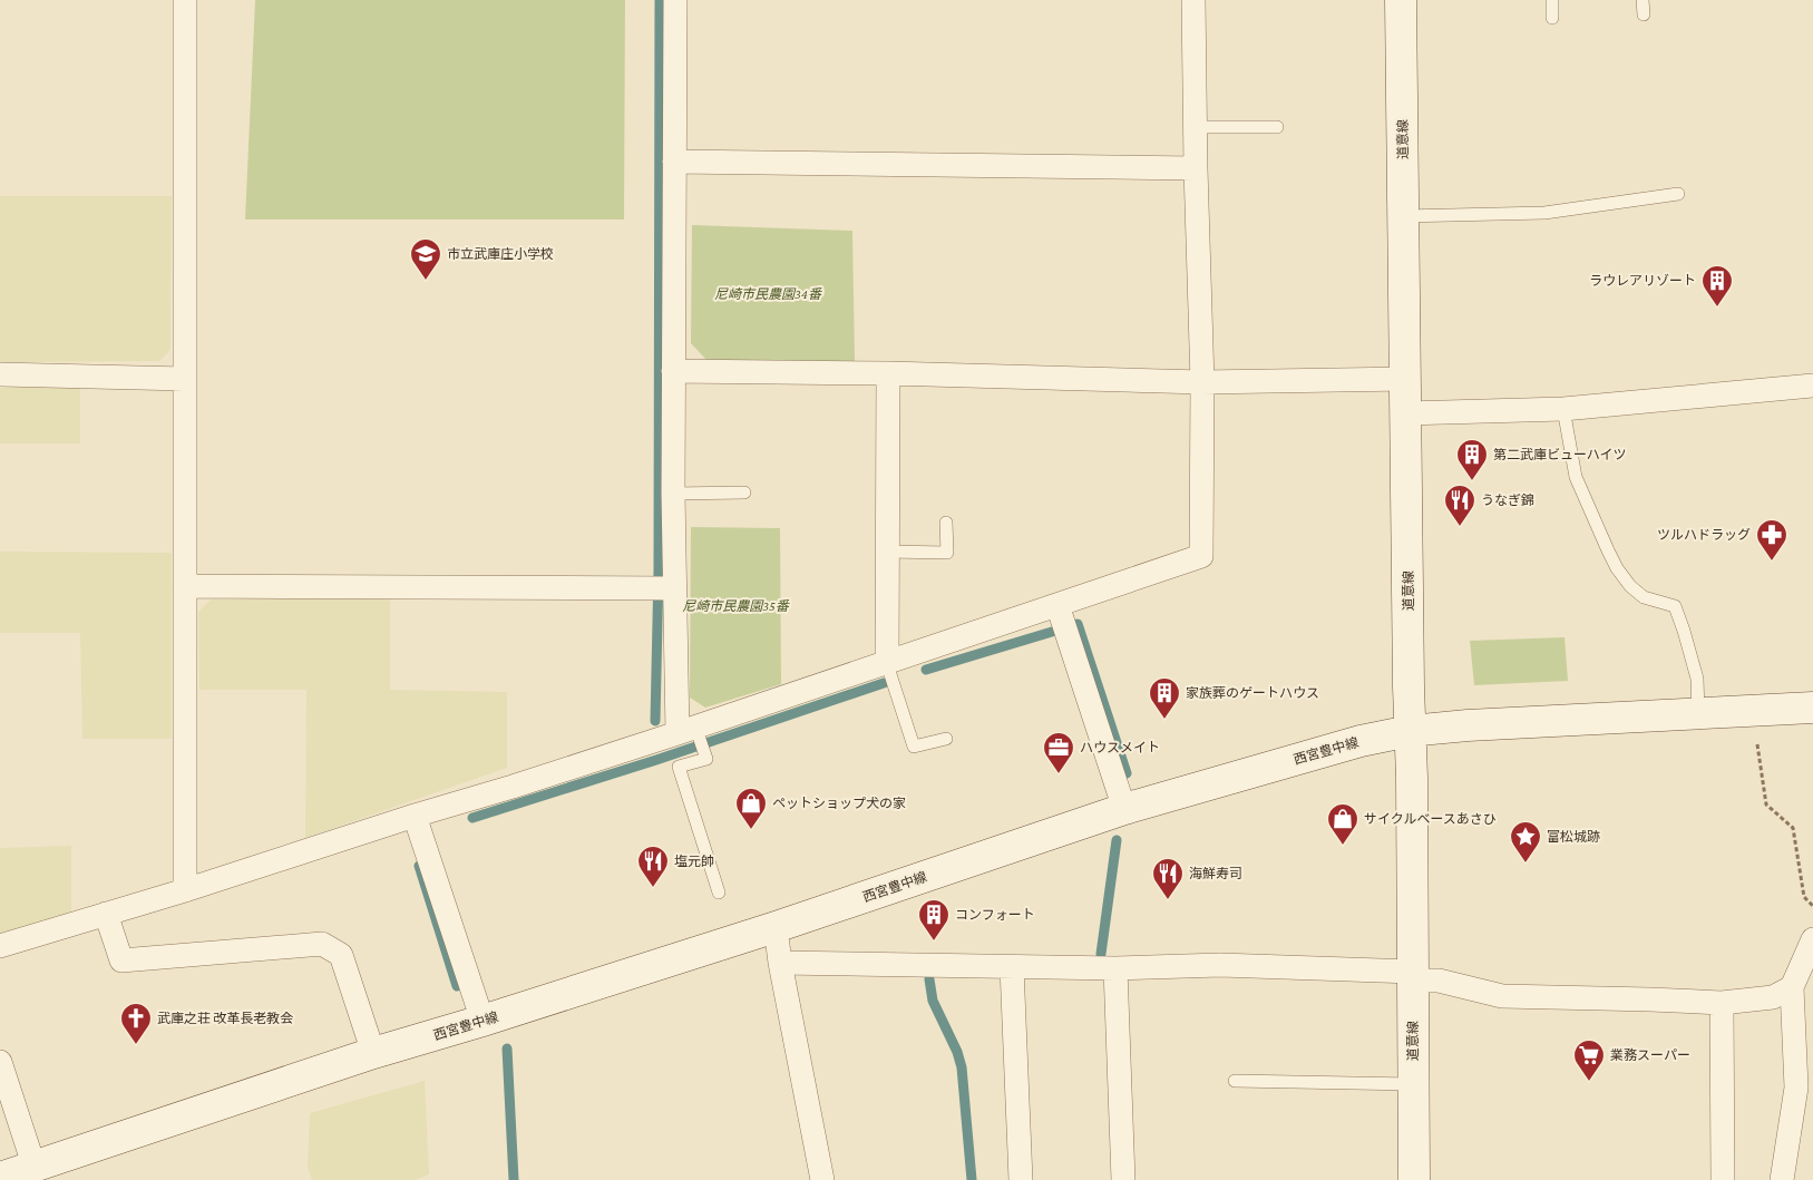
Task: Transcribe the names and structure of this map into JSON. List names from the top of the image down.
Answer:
{
  "streets": {
    "main road": ["道意線", "西宮豊中線"]
  },
  "crossings": [
    ["道意線", "西宮豊中線"]
  ],
  "parks": ["尼崎市民農園34番", "尼崎市民農園35番"],
  "places": {
    "school or university": ["市立武庫庄小学校"],
    "building": [
      "ラウレアリゾート",
      "第二武庫ビューハイツ",
      "家族葬のゲートハウス",
      "コンフォート"
    ],
    "restaurant": ["うなぎ錦", "塩元帥", "海鮮寿司"],
    "pharmacy": ["ツルハドラッグ"],
    "office": ["ハウスメイト"],
    "shop": ["ペットショップ犬の家", "サイクルベースあさひ"],
    "place": ["富松城跡"],
    "church": ["武庫之荘 改革長老教会"],
    "supermarket": ["業務スーパー"]
  }
}
